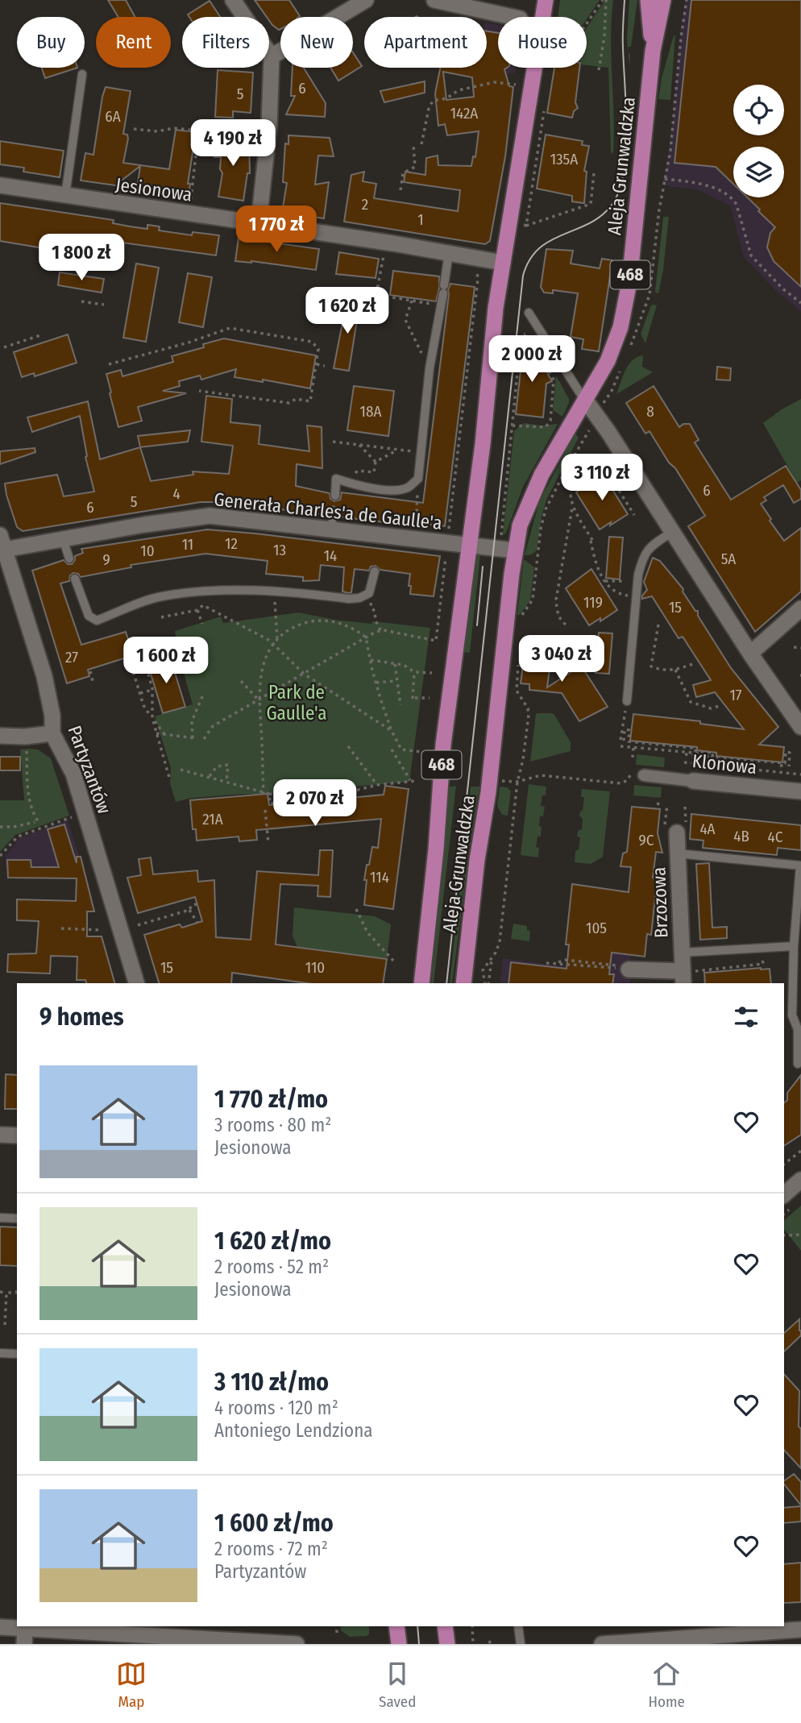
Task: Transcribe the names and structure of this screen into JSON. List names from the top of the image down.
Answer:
{
  "streets": {
    "main road": ["Aleja Grunwaldzka", "468"],
    "street": [
      "Jesionowa",
      "Generała Charles'a de Gaulle'a",
      "Klonowa",
      "Partyzantów",
      "Brzozowa"
    ]
  },
  "crossings": [
    ["Aleja Grunwaldzka", "Jesionowa"],
    ["Aleja Grunwaldzka", "Generała Charles'a de Gaulle'a"],
    ["Generała Charles'a de Gaulle'a", "Partyzantów"]
  ],
  "parks": ["Park de Gaulle'a"],
  "house_numbers": [
    "6",
    "5",
    "142A",
    "6A",
    "135A",
    "2",
    "1",
    "18A",
    "8",
    "6",
    "4",
    "5",
    "6",
    "12",
    "11",
    "13",
    "10",
    "14",
    "5A",
    "9",
    "119",
    "15",
    "27",
    "17",
    "21A",
    "4A",
    "4B",
    "4C",
    "9C",
    "114",
    "105",
    "15",
    "110"
  ],
  "page": {
    "chip": [
      "Buy",
      "Rent",
      "Filters",
      "New",
      "Apartment",
      "House"
    ],
    "price": [
      "4 190 zł",
      "1 770 zł",
      "1 800 zł",
      "1 620 zł",
      "2 000 zł",
      "3 110 zł",
      "3 040 zł",
      "1 600 zł",
      "2 070 zł"
    ],
    "heading": "9 homes",
    "list": [
      {
        "name": "1 770 zł/mo",
        "note": "3 rooms · 80 m² · Jesionowa"
      },
      {
        "name": "1 620 zł/mo",
        "note": "2 rooms · 52 m² · Jesionowa"
      },
      {
        "name": "3 110 zł/mo",
        "note": "4 rooms · 120 m² · Antoniego Lendziona"
      },
      {
        "name": "1 600 zł/mo",
        "note": "2 rooms · 72 m² · Partyzantów"
      }
    ],
    "tabs": ["Map", "Saved", "Home"]
  }
}
